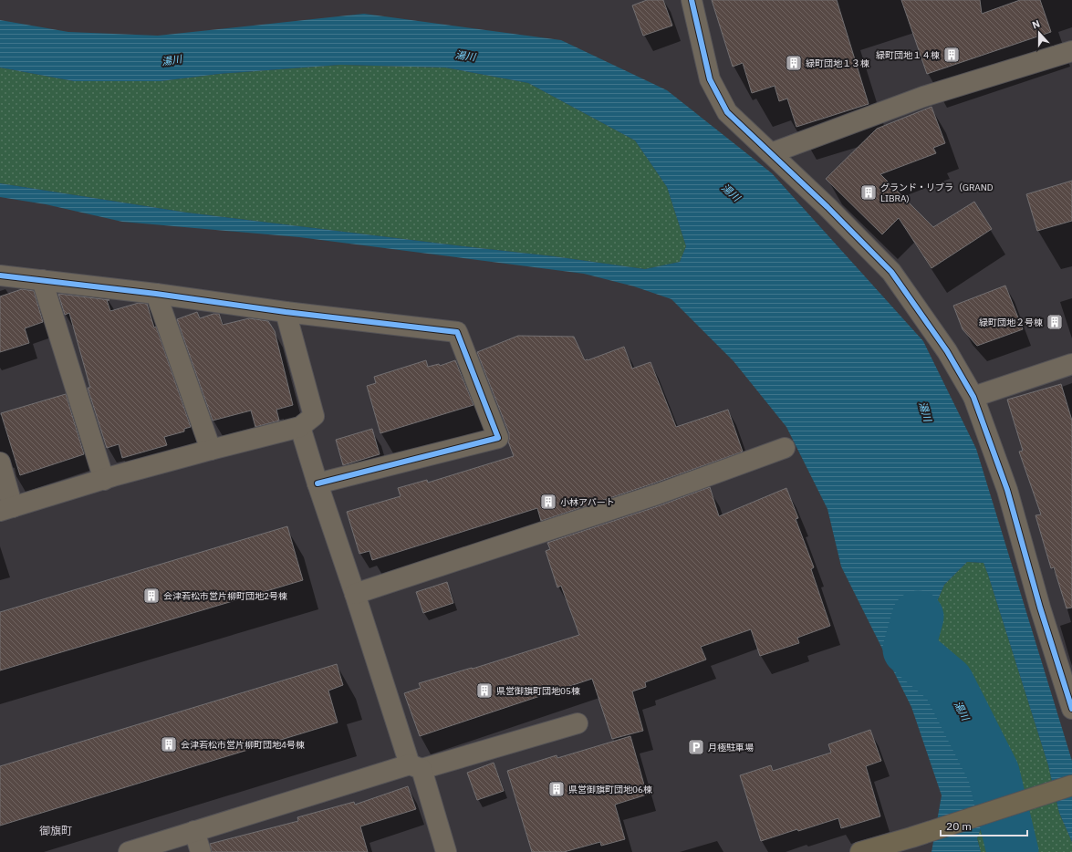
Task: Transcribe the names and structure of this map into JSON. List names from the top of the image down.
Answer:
{
  "districts": ["御旗町"],
  "water": ["湯川"],
  "places": {
    "building": [
      "緑町団地１４棟",
      "緑町団地１３棟",
      "グランド・リブラ（GRAND LIBRA)",
      "緑町団地２号棟",
      "小林アパート",
      "会津若松市営片柳町団地2号棟",
      "県営御旗町団地05棟",
      "会津若松市営片柳町団地4号棟",
      "県営御旗町団地06棟"
    ],
    "parking": ["月極駐車場"]
  },
  "scale_bar": "20 m",
  "north": "top"
}
